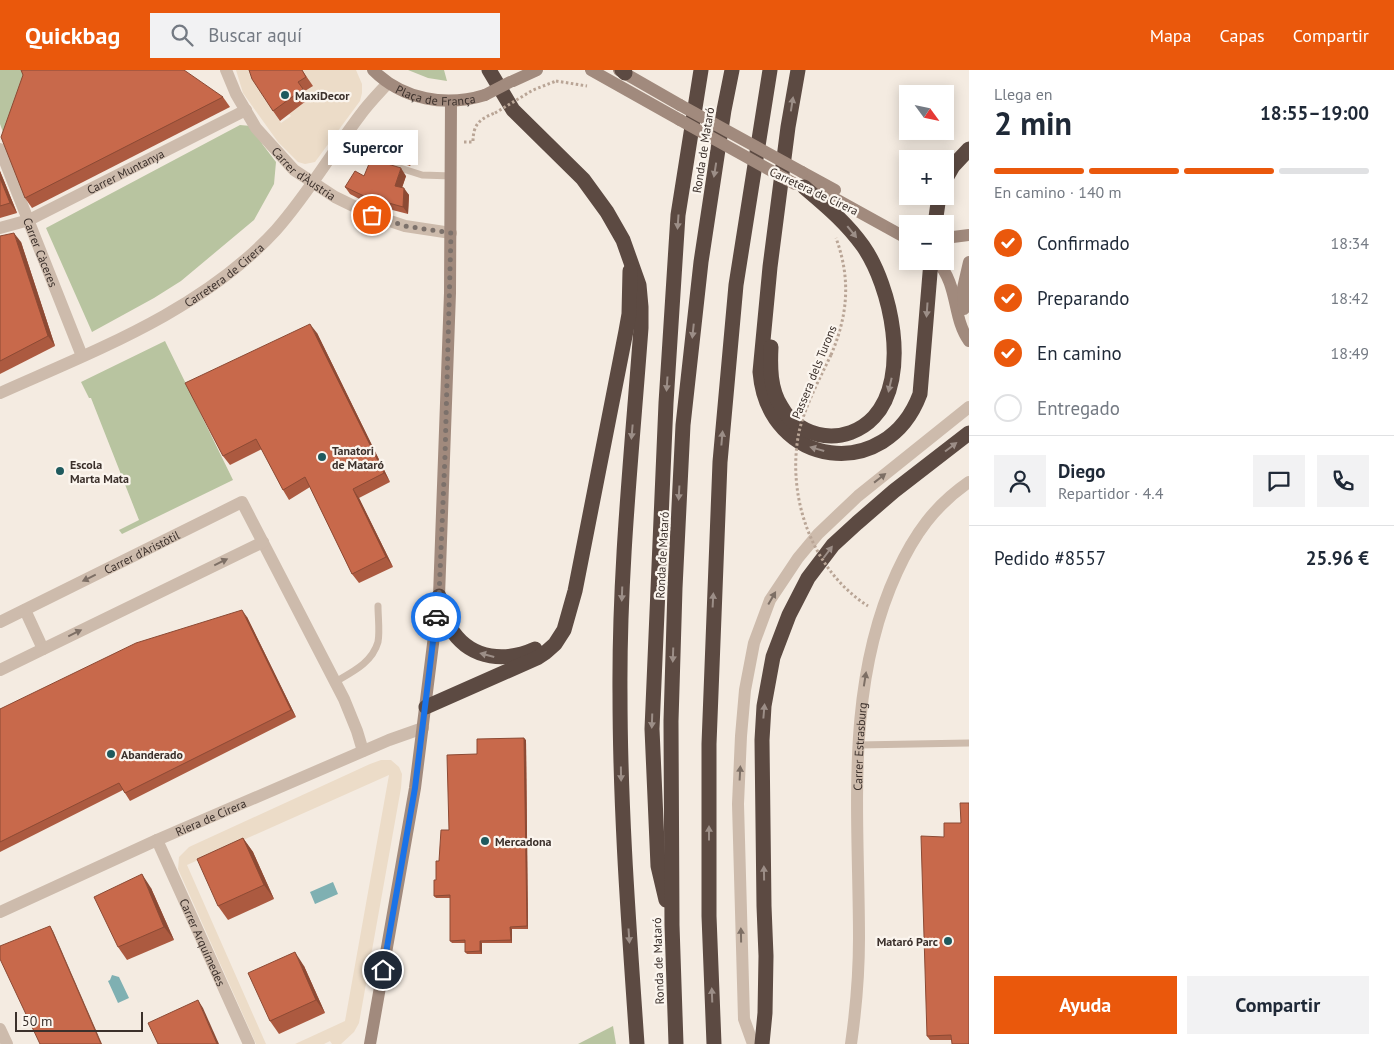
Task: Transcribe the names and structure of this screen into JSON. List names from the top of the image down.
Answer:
{
  "streets": {
    "highway": ["Ronda de Mataró"],
    "street": [
      "Plaça de França",
      "Carrer Muntanya",
      "Carrer d'Àustria",
      "Carretera de Cirera",
      "Carrer Càceres",
      "Carrer d'Aristòtil",
      "Carrer Estrasburg",
      "Riera de Cirera",
      "Carrer Arquímedes"
    ],
    "path": ["Passera dels Turons"]
  },
  "crossings": [
    ["Plaça de França", "Carretera de Cirera"],
    ["Carrer Muntanya", "Carrer d'Àustria"],
    ["Carrer Muntanya", "Carrer Càceres"],
    ["Carrer d'Àustria", "Carretera de Cirera"],
    ["Carretera de Cirera", "Carrer Càceres"],
    ["Carrer d'Aristòtil", "Riera de Cirera"],
    ["Riera de Cirera", "Carrer Arquímedes"]
  ],
  "places": [
    "MaxiDecor",
    "Supercor",
    "Tanatori de Mataró",
    "Escola Marta Mata",
    "Abanderado",
    "Mercadona",
    "Mataró Parc"
  ],
  "scale_bar": "50 m",
  "north": "bottom right",
  "page": {
    "header": "Quickbag",
    "search": "Buscar aquí",
    "nav": ["Mapa", "Capas", "Compartir"],
    "heading": ["2 min", "Llega en", "18:55–19:00"],
    "panel": [
      "Diego",
      "Repartidor · 4.4",
      "Pedido #8557",
      "25.96 €"
    ],
    "map_buttons": ["+", "−"],
    "bubble": "Supercor",
    "bar": "En camino · 140 m",
    "list": [
      ["Confirmado", "18:34"],
      ["Preparando", "18:42"],
      ["En camino", "18:49"],
      "Entregado"
    ],
    "buttons": ["Ayuda", "Compartir"],
    "scale": "50 m"
  }
}
